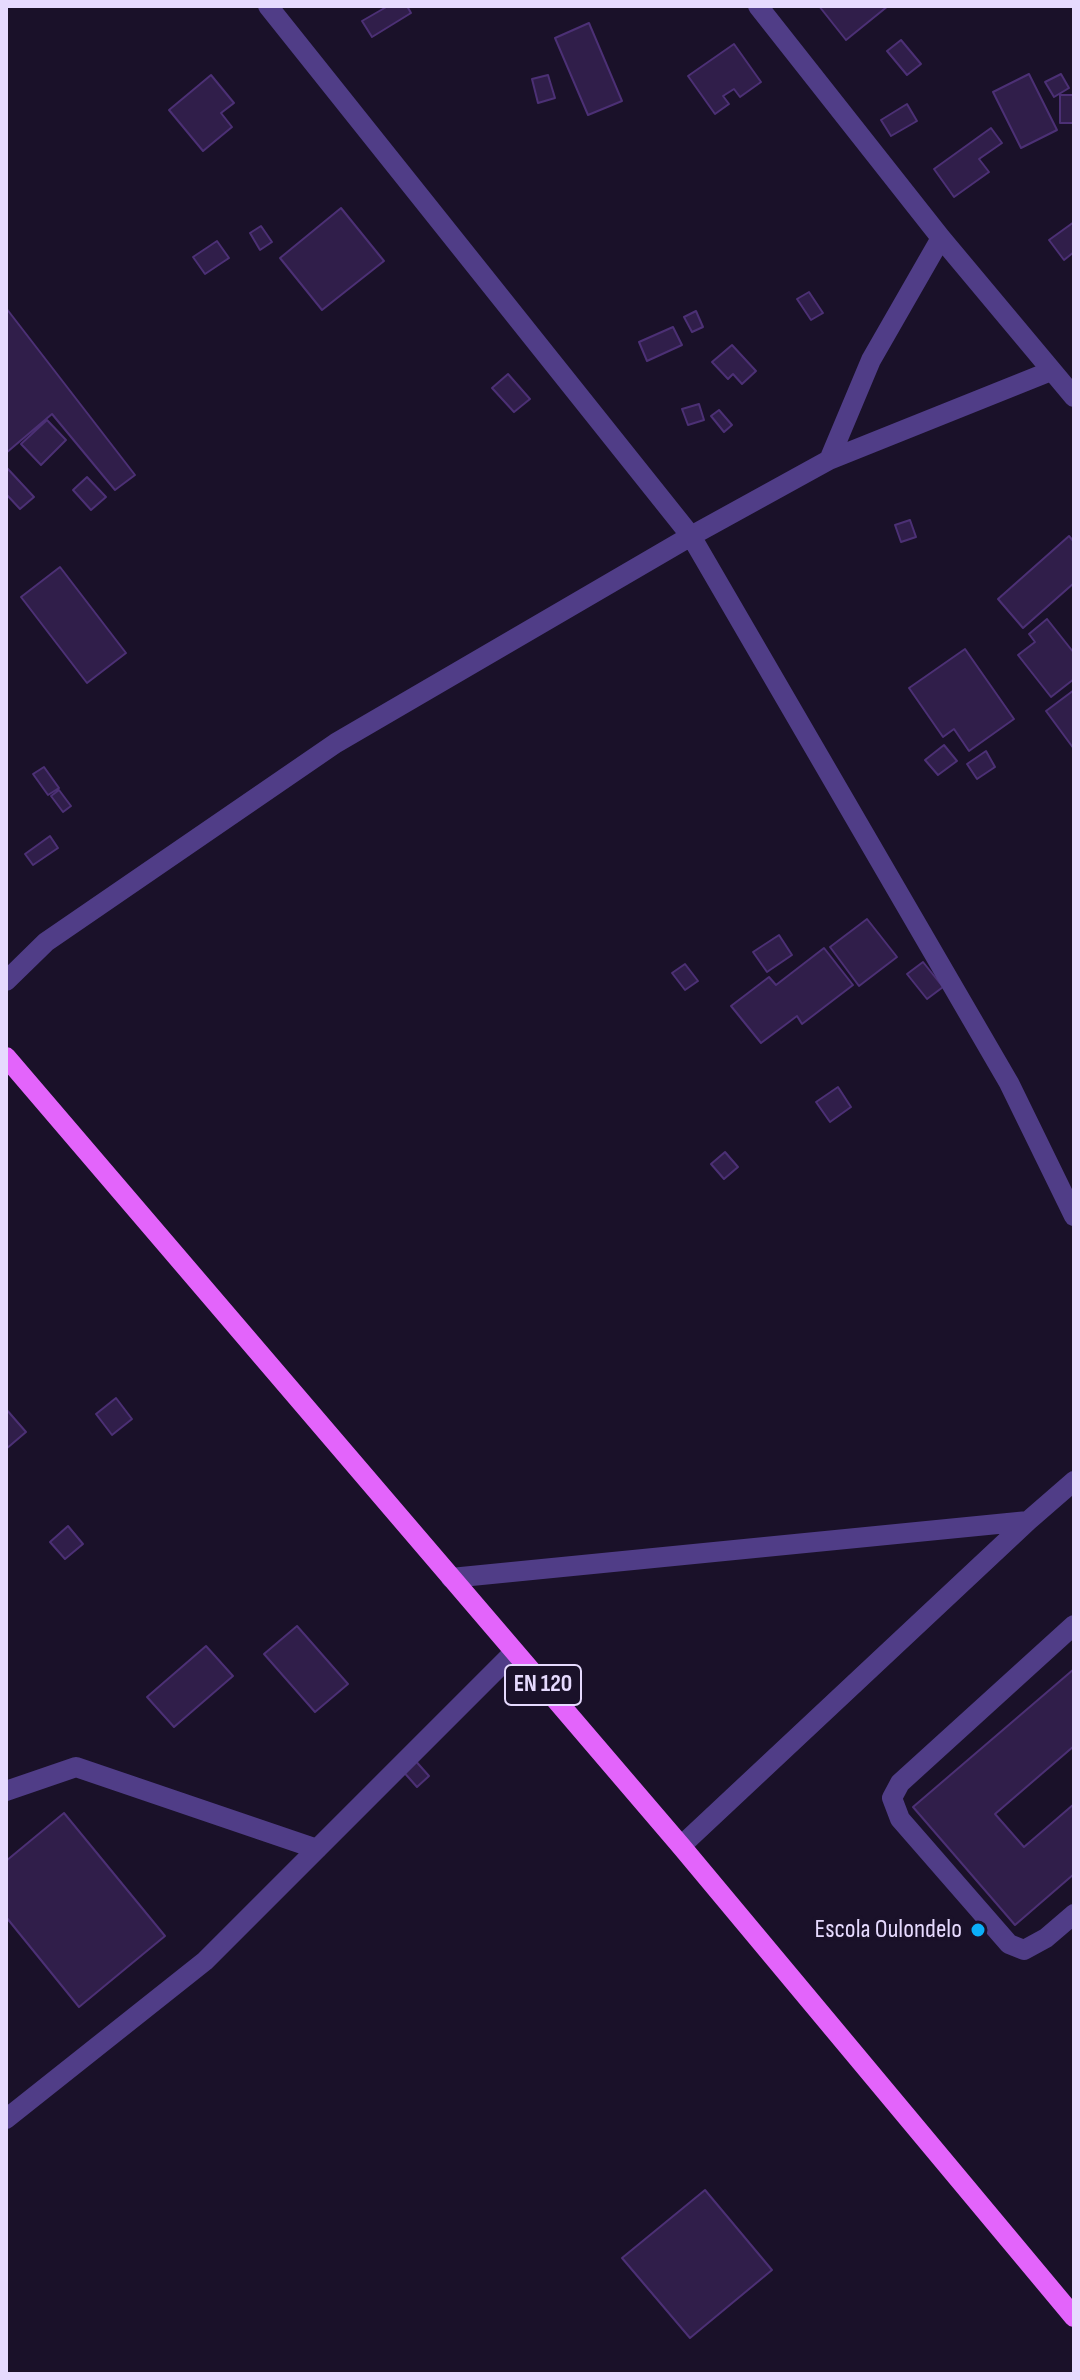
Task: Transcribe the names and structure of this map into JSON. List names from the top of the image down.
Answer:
{
  "streets": {
    "main road": ["EN 120"]
  },
  "places": ["Escola Oulondelo"]
}
